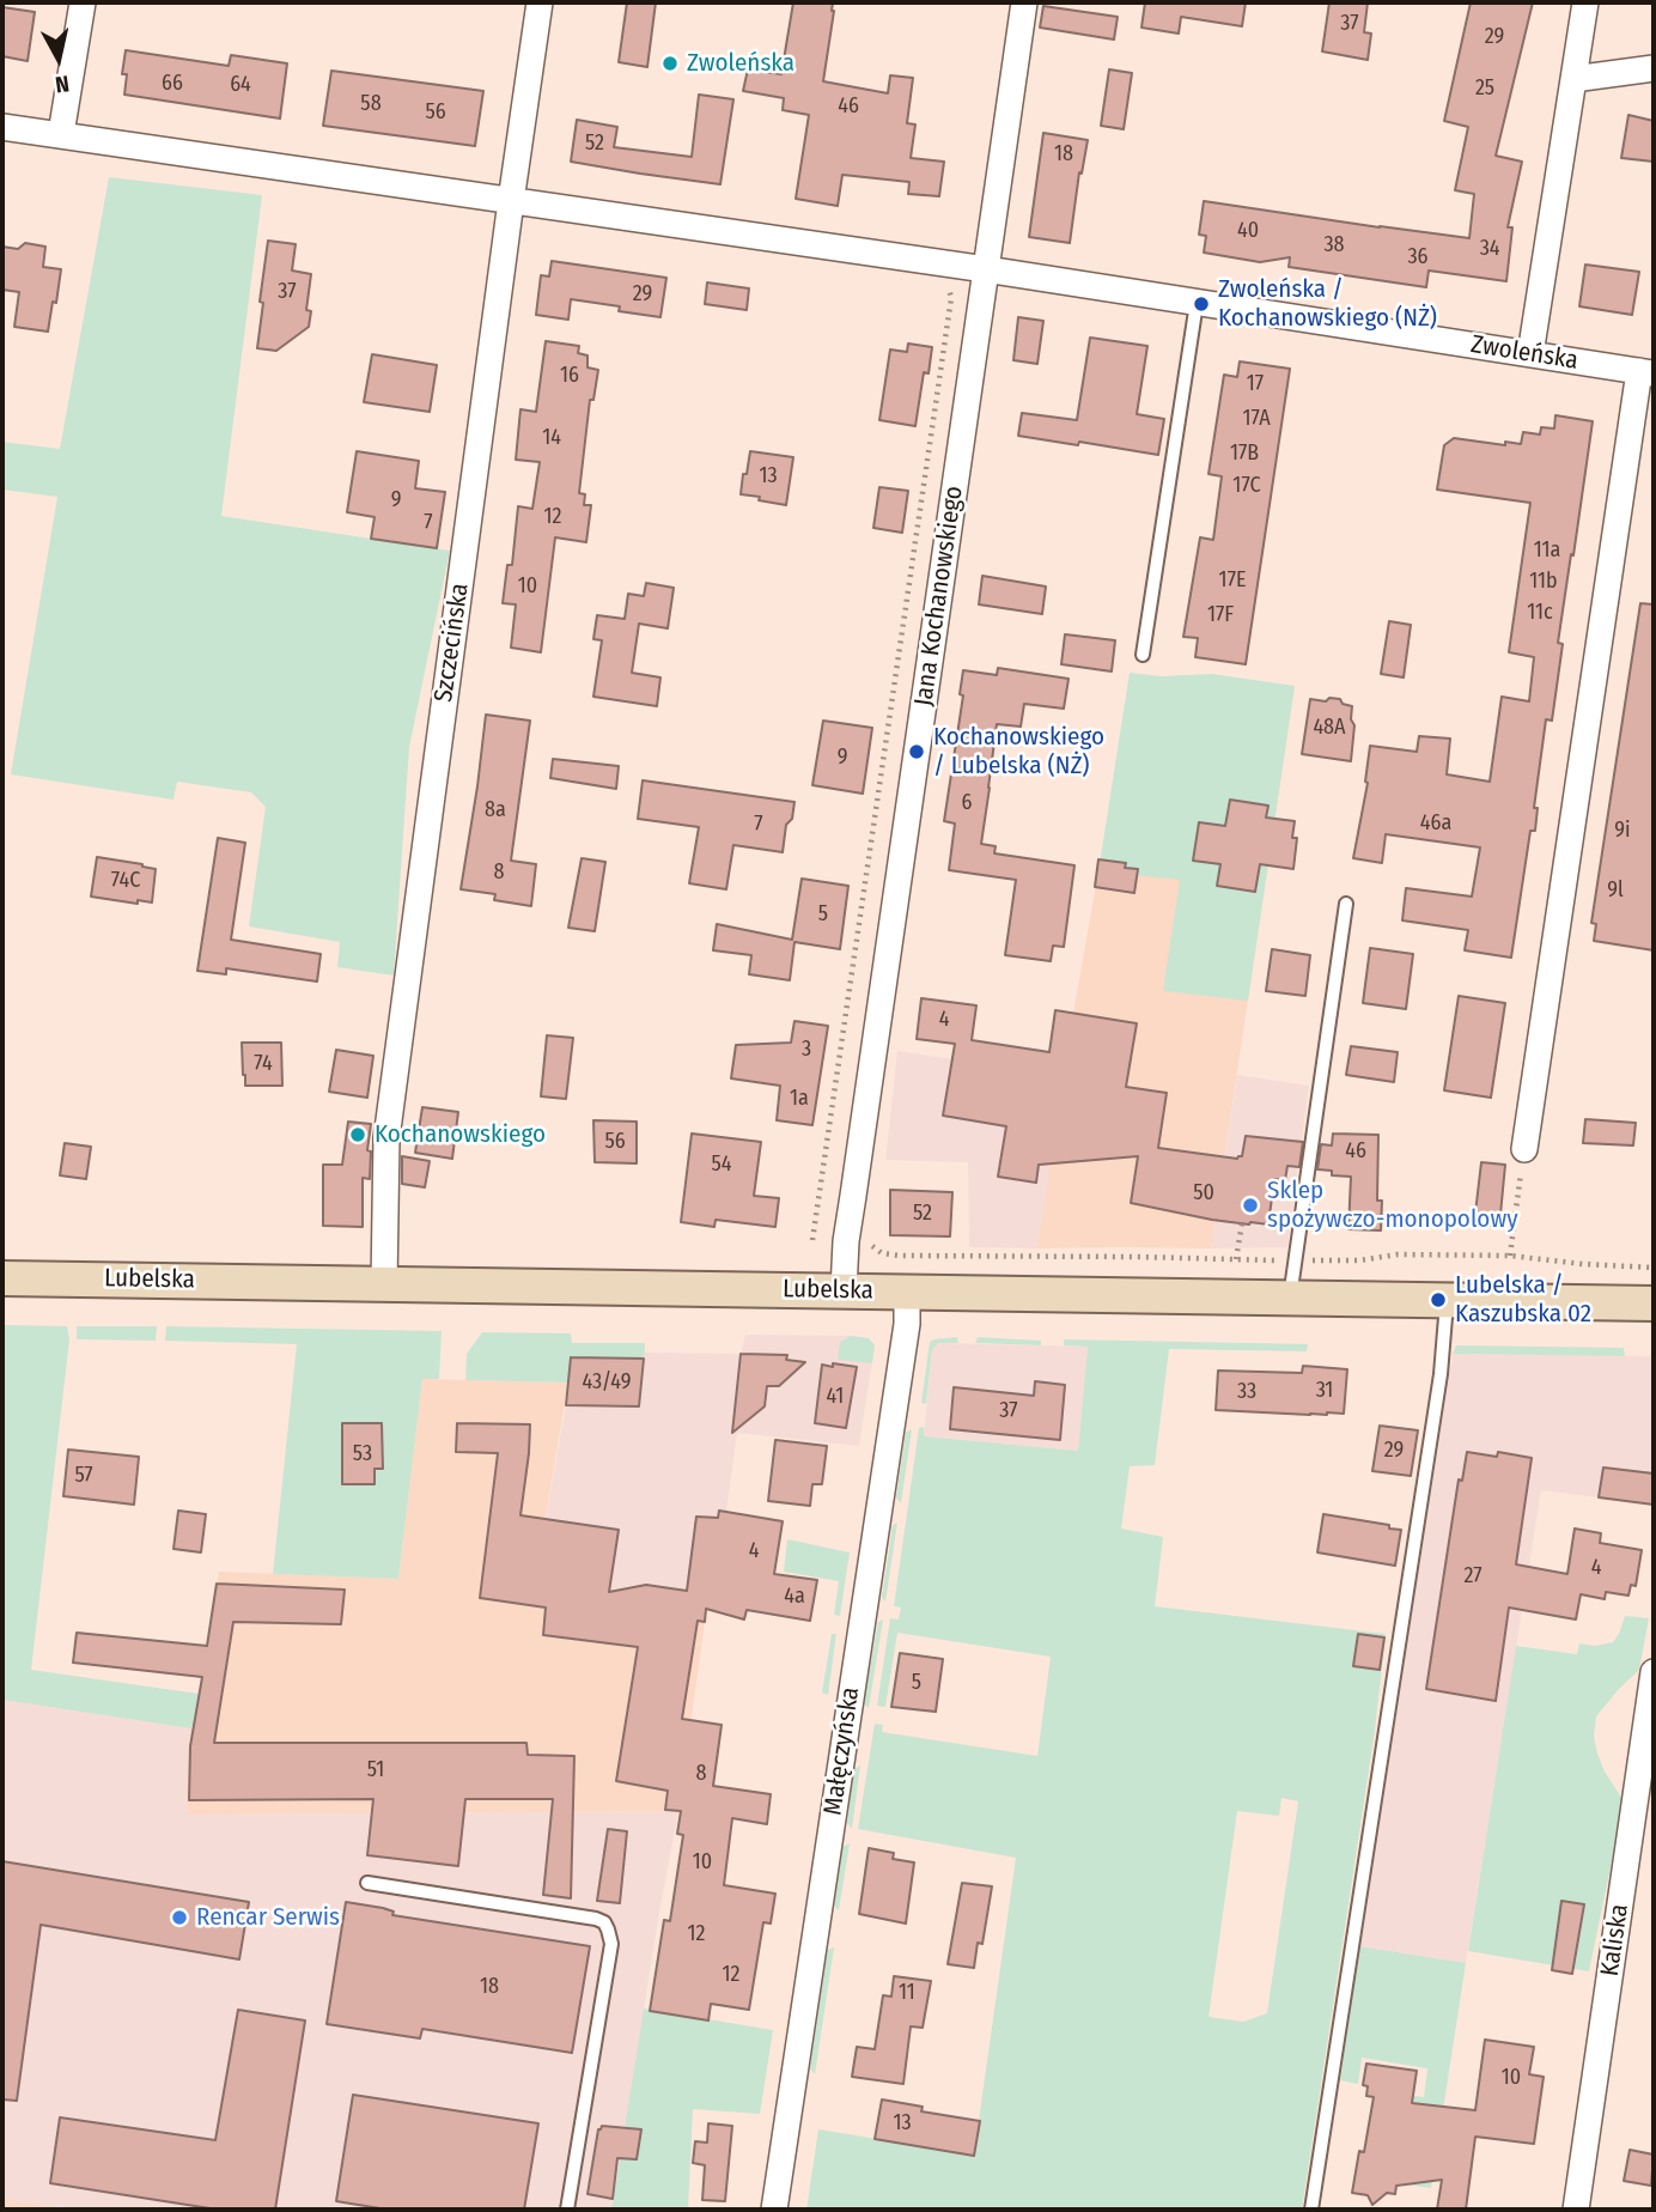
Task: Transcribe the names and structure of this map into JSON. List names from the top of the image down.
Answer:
{
  "streets": {
    "main road": ["Lubelska"],
    "street": [
      "Zwoleńska",
      "Jana Kochanowskiego",
      "Szczecińska",
      "Małęczyńska",
      "Kaliska"
    ]
  },
  "crossings": [
    ["Zwoleńska", "Jana Kochanowskiego"],
    ["Zwoleńska", "Szczecińska"],
    ["Jana Kochanowskiego", "Lubelska"],
    ["Szczecińska", "Lubelska"],
    ["Lubelska", "Małęczyńska"]
  ],
  "places": [
    "Zwoleńska",
    "Zwoleńska / Kochanowskiego (NŻ)",
    "Kochanowskiego / Lubelska (NŻ)",
    "Kochanowskiego",
    "Sklep spożywczo-monopolowy",
    "Lubelska / Kaszubska 02",
    "Rencar Serwis"
  ],
  "house_numbers": [
    "37",
    "29",
    "66",
    "64",
    "25",
    "58",
    "46",
    "56",
    "52",
    "18",
    "40",
    "38",
    "34",
    "36",
    "37",
    "29",
    "16",
    "17",
    "17A",
    "14",
    "17B",
    "13",
    "17C",
    "9",
    "12",
    "7",
    "11a",
    "17E",
    "11b",
    "10",
    "11c",
    "17F",
    "48A",
    "9",
    "6",
    "8a",
    "46a",
    "7",
    "9i",
    "8",
    "74C",
    "9l",
    "5",
    "4",
    "3",
    "74",
    "1a",
    "56",
    "46",
    "54",
    "50",
    "52",
    "43/49",
    "31",
    "33",
    "41",
    "37",
    "29",
    "53",
    "57",
    "4",
    "4",
    "27",
    "4a",
    "5",
    "51",
    "8",
    "10",
    "12",
    "12",
    "18",
    "11",
    "10",
    "13"
  ],
  "north": "bottom"
}
